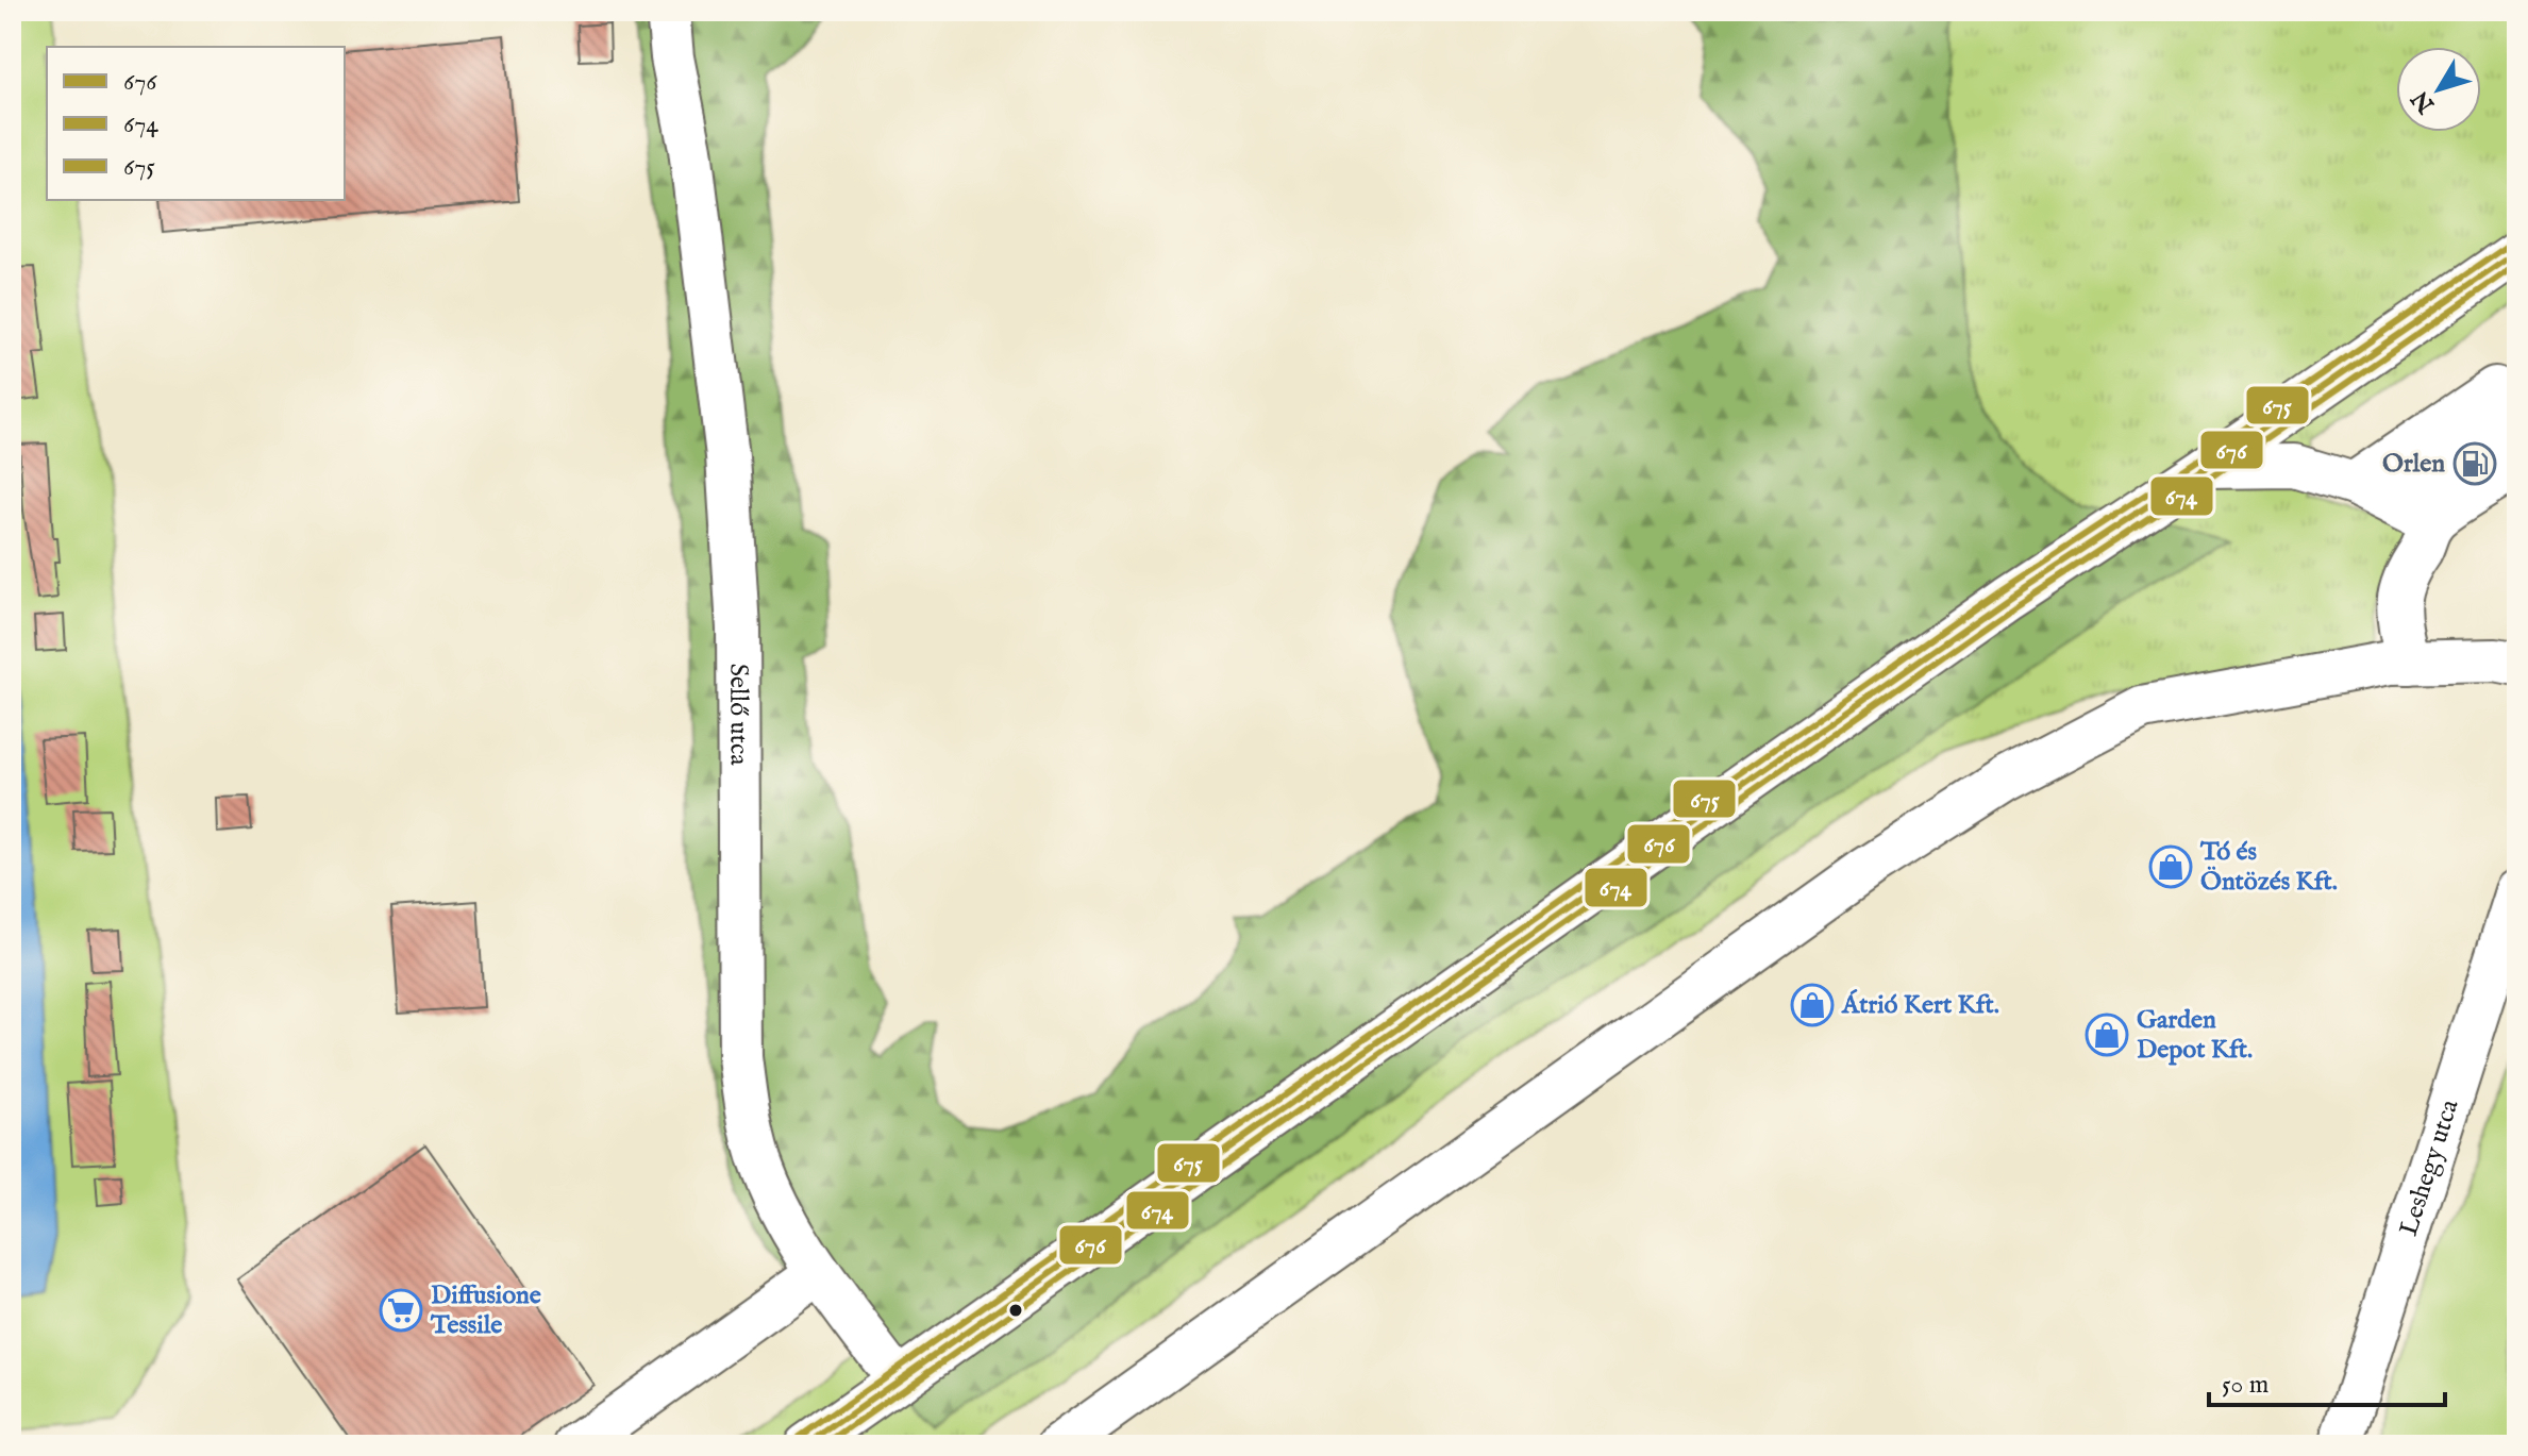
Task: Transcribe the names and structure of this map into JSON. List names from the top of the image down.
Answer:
{
  "streets": {
    "street": ["Sellő utca", "Leshegy utca"]
  },
  "places": {
    "fuel station": ["Orlen"],
    "shop": ["Tó és Öntözés Kft.", "Átrió Kert Kft.", "Garden Depot Kft."],
    "supermarket": ["Diffusione Tessile"]
  },
  "lines": ["transit line 675", "transit line 676", "transit line 674"],
  "legend": ["676", "674", "675"],
  "scale_bar": "50 m",
  "north": "bottom left"
}
